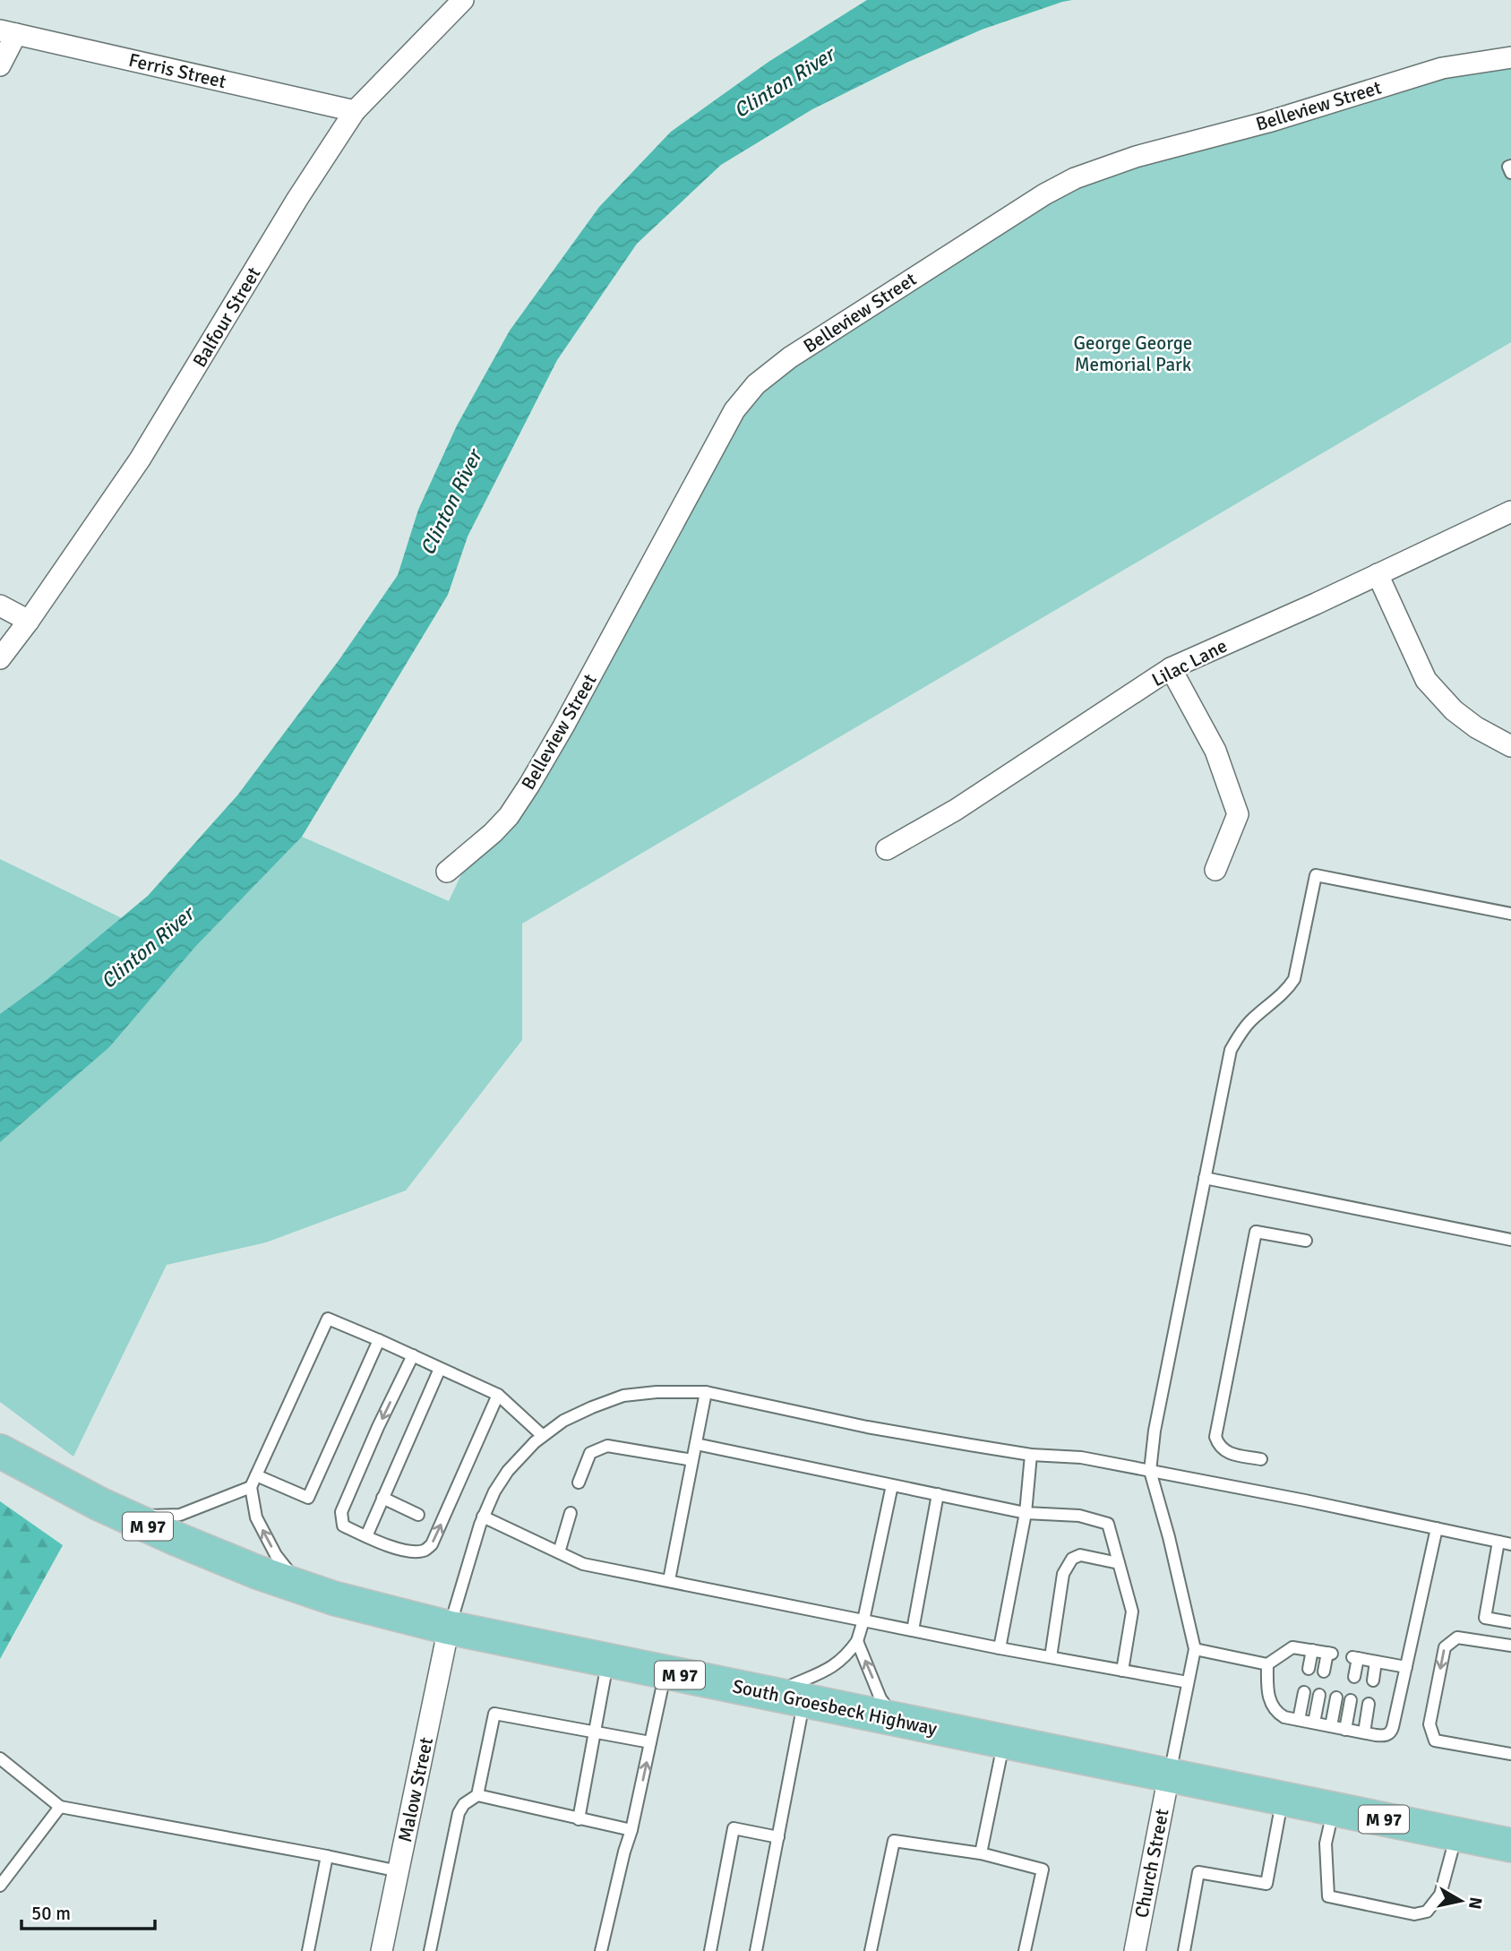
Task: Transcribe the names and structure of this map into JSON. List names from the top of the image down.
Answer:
{
  "streets": {
    "main road": ["M 97", "South Groesbeck Highway"],
    "street": [
      "Ferris Street",
      "Belleview Street",
      "Balfour Street",
      "Lilac Lane",
      "Malow Street",
      "Church Street"
    ]
  },
  "crossings": [
    ["Ferris Street", "Balfour Street"],
    ["South Groesbeck Highway", "Malow Street"],
    ["South Groesbeck Highway", "Church Street"]
  ],
  "water": ["Clinton River"],
  "parks": ["George George Memorial Park"],
  "scale_bar": "50 m",
  "north": "right"
}
